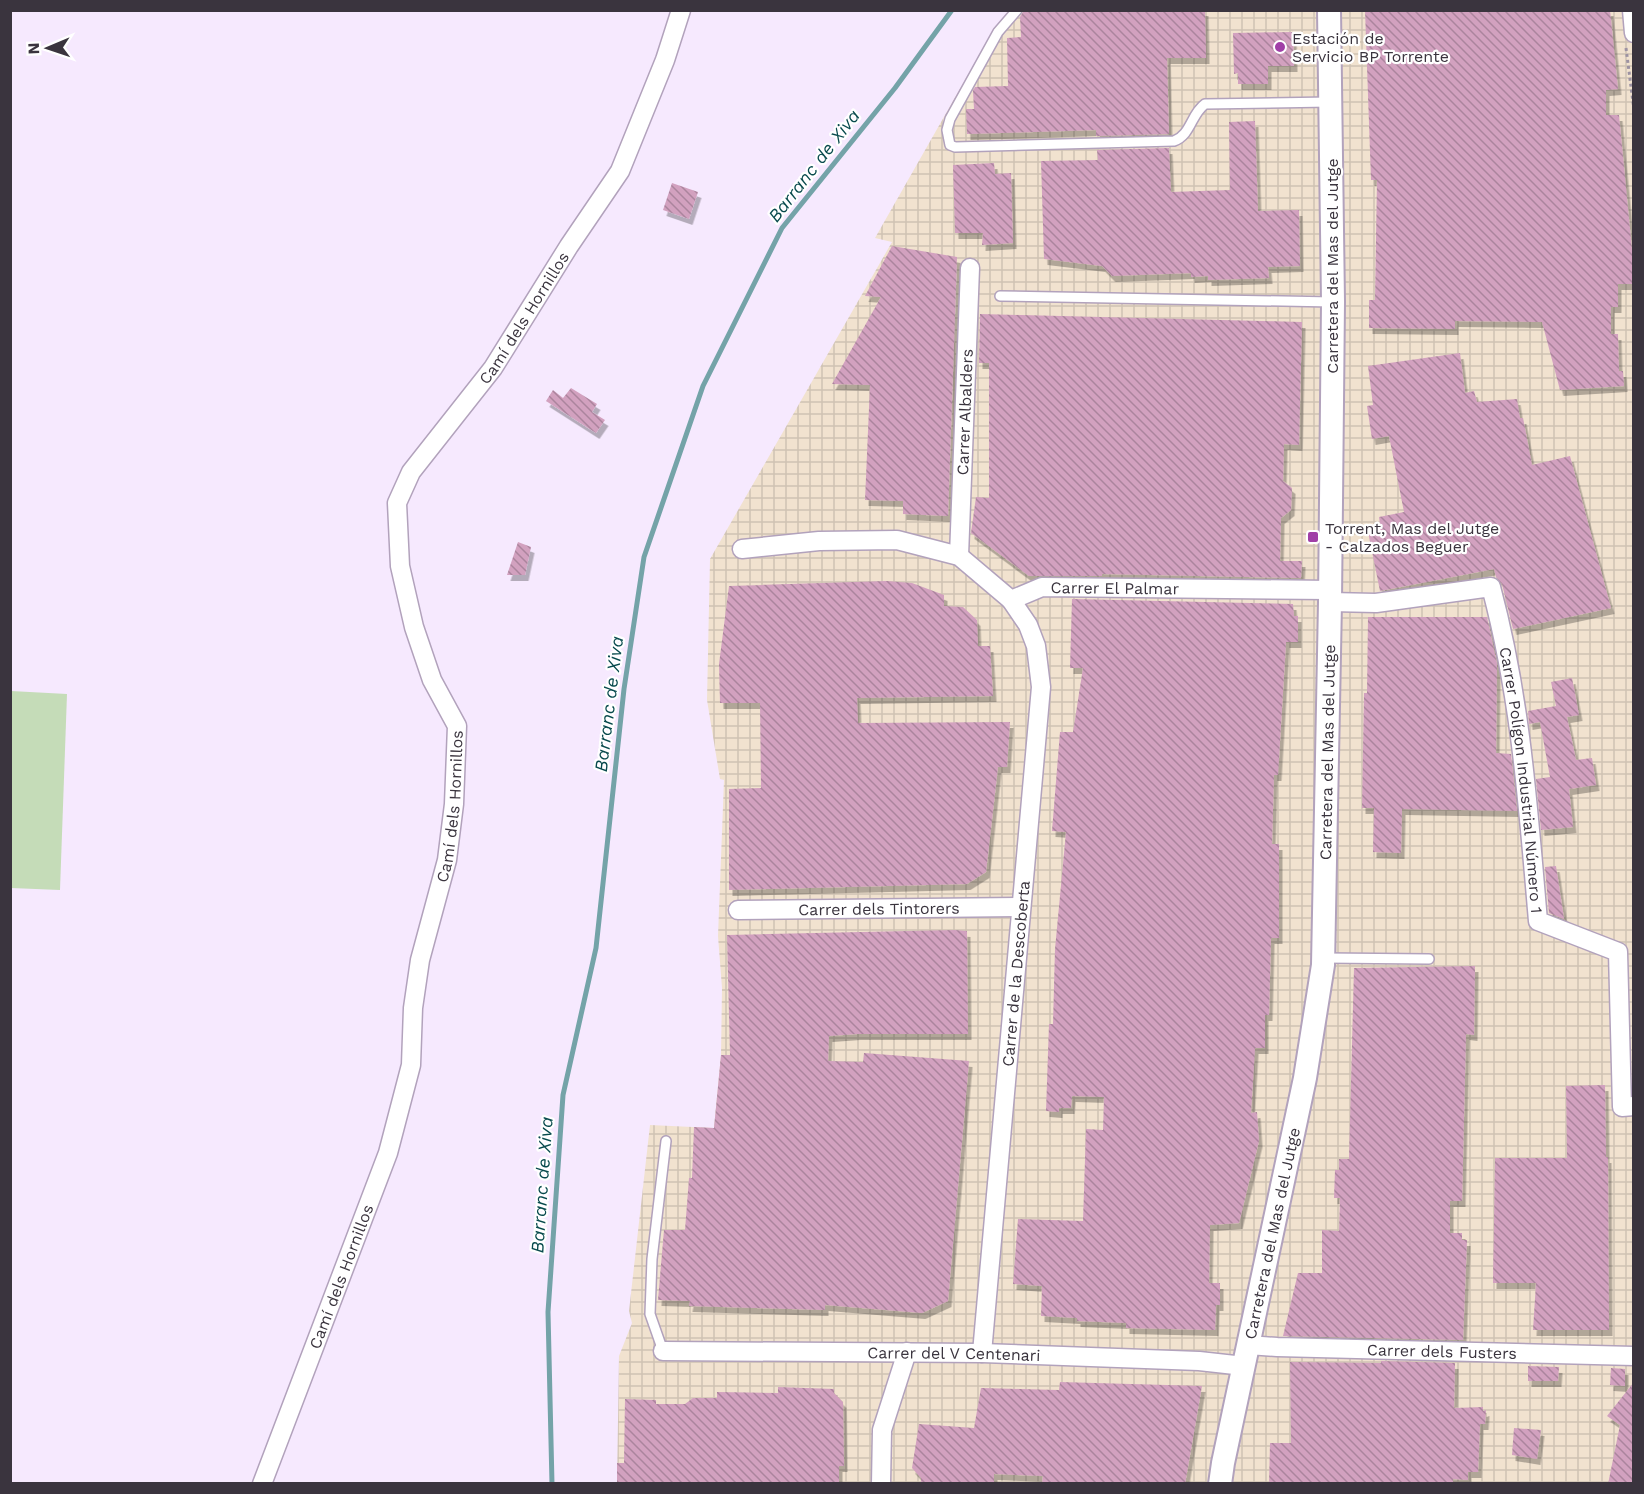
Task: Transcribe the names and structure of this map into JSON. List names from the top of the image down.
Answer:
{
  "streets": {
    "street": [
      "Carretera del Mas del Jutge",
      "Camí dels Hornillos",
      "Carrer Albalders",
      "Carrer El Palmar",
      "Carrer Polígon Industrial Número 1",
      "Carrer dels Tintorers",
      "Carrer de la Descoberta",
      "Carrer dels Fusters",
      "Carrer del V Centenari"
    ]
  },
  "crossings": [
    ["Carretera del Mas del Jutge", "Carrer El Palmar"],
    ["Carretera del Mas del Jutge", "Carrer Polígon Industrial Número 1"],
    ["Carretera del Mas del Jutge", "Carrer dels Fusters"],
    ["Carretera del Mas del Jutge", "Carrer del V Centenari"],
    ["Carrer El Palmar", "Carrer Polígon Industrial Número 1"],
    ["Carrer El Palmar", "Carrer de la Descoberta"],
    ["Carrer dels Tintorers", "Carrer de la Descoberta"],
    ["Carrer de la Descoberta", "Carrer del V Centenari"],
    ["Carrer dels Fusters", "Carrer del V Centenari"]
  ],
  "water": ["Barranc de Xiva"],
  "places": {
    "other": ["Estación de Servicio BP Torrente"],
    "transit": ["Torrent, Mas del Jutge - Calzados Beguer"]
  },
  "north": "left"
}
